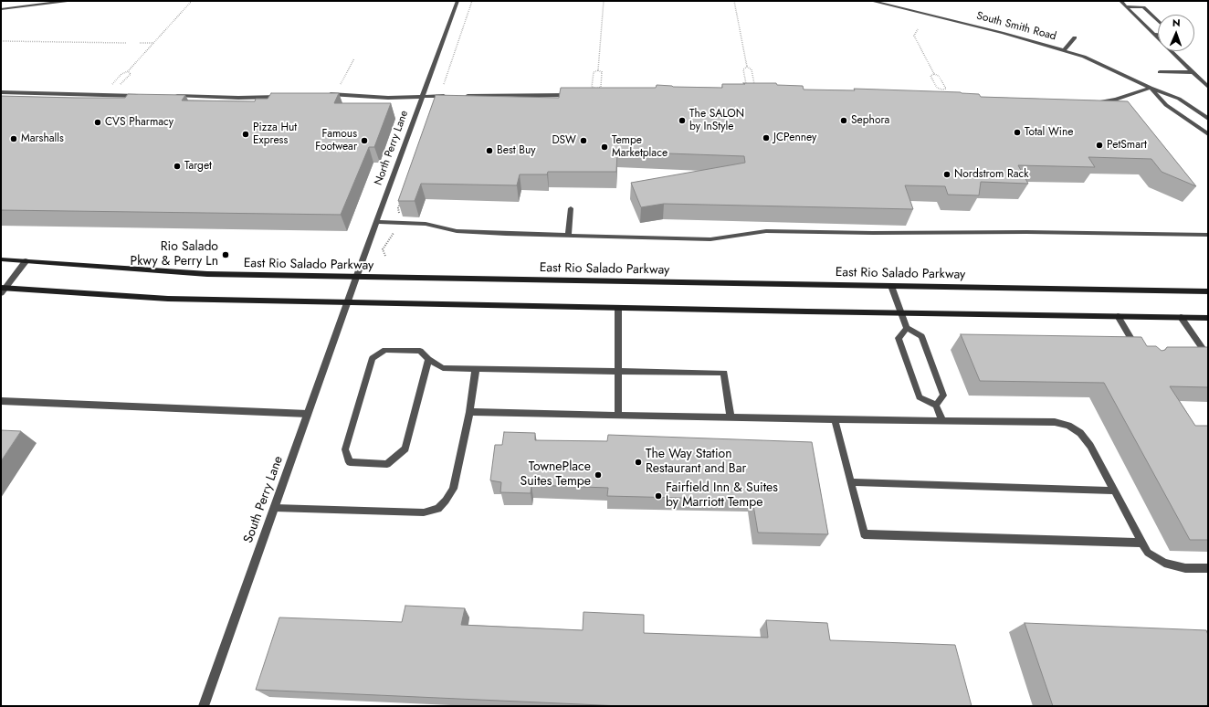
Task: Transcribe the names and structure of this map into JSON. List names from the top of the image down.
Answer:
{
  "streets": {
    "main road": ["East Rio Salado Parkway"],
    "street": ["South Smith Road", "North Perry Lane", "South Perry Lane"]
  },
  "crossings": [
    ["North Perry Lane", "East Rio Salado Parkway"],
    ["North Perry Lane", "South Perry Lane"]
  ],
  "places": [
    "The SALON by InStyle",
    "Sephora",
    "CVS Pharmacy",
    "Total Wine",
    "Pizza Hut Express",
    "JCPenney",
    "Marshalls",
    "Famous Footwear",
    "DSW",
    "PetSmart",
    "Tempe Marketplace",
    "Best Buy",
    "Target",
    "Nordstrom Rack",
    "Rio Salado Pkwy & Perry Ln",
    "The Way Station Restaurant and Bar",
    "TownePlace Suites Tempe",
    "Fairfield Inn & Suites by Marriott Tempe"
  ],
  "north": "top"
}
